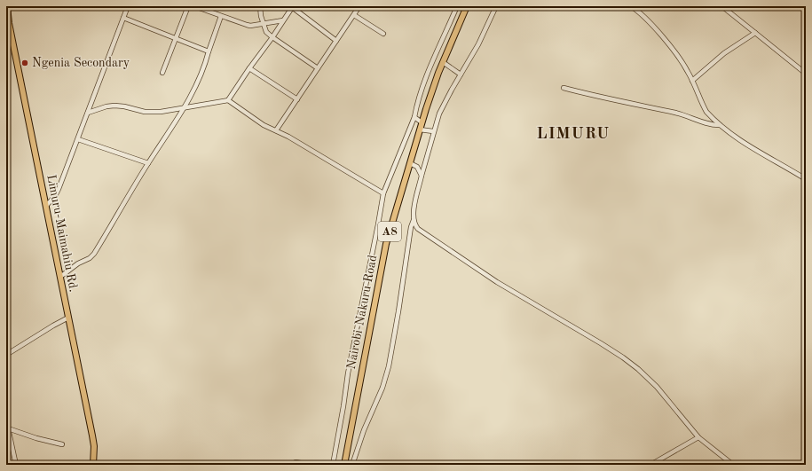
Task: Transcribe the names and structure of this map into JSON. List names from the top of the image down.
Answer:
{
  "streets": {
    "highway": ["A8", "Limuru-Maimahiu Rd.", "Nairobi-Nakuru Road"]
  },
  "districts": ["LIMURU"],
  "places": ["Ngenia Secondary"]
}
